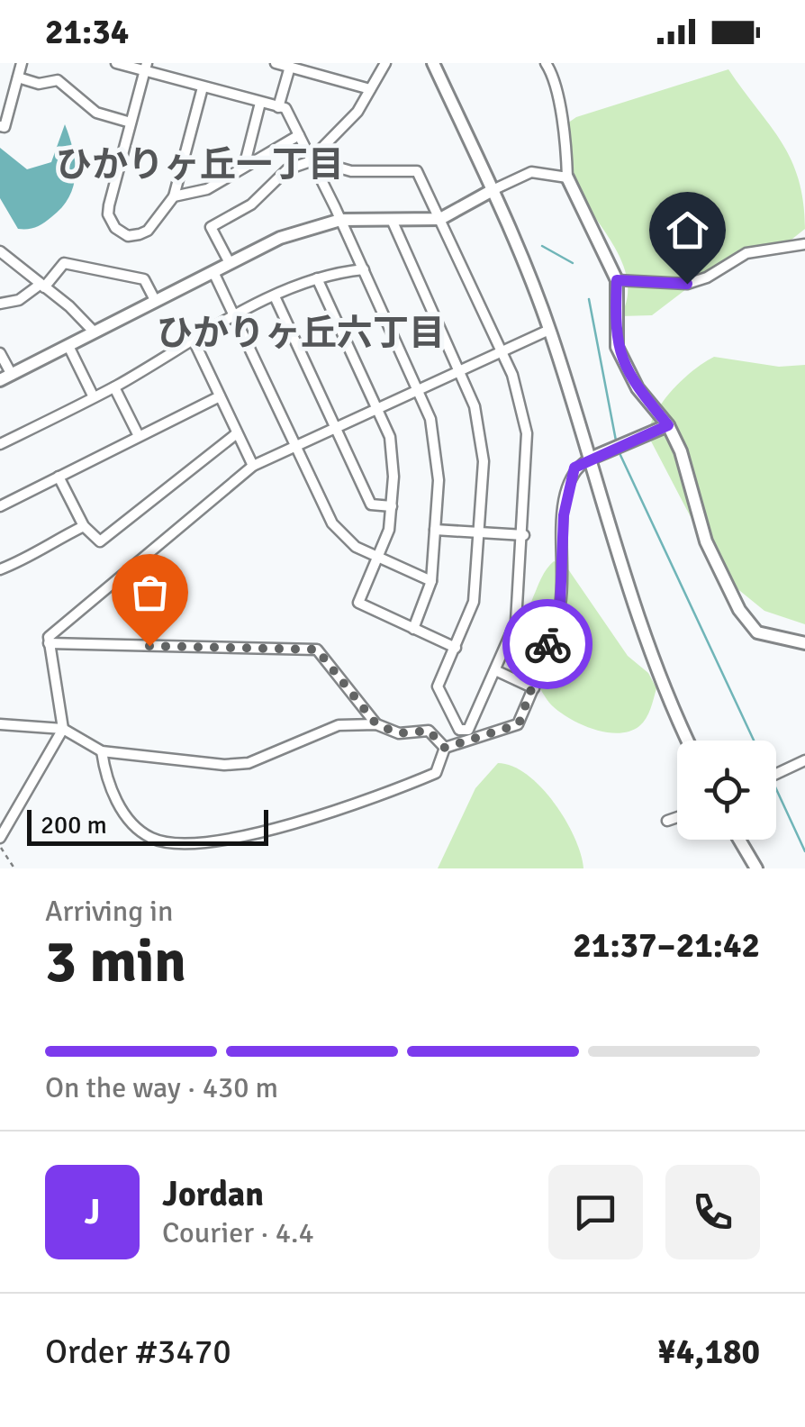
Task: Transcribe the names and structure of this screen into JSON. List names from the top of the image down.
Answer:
{
  "districts": ["ひかりヶ丘一丁目", "ひかりヶ丘六丁目"],
  "scale_bar": "200 m",
  "page": {
    "status": "21:34",
    "scale": "200 m",
    "heading": ["3 min", "Arriving in", "21:37–21:42"],
    "panel": [
      "Jordan",
      "Courier · 4.4",
      "Order #3470",
      "¥4,180"
    ],
    "bar": "On the way · 430 m",
    "round": "J"
  }
}
